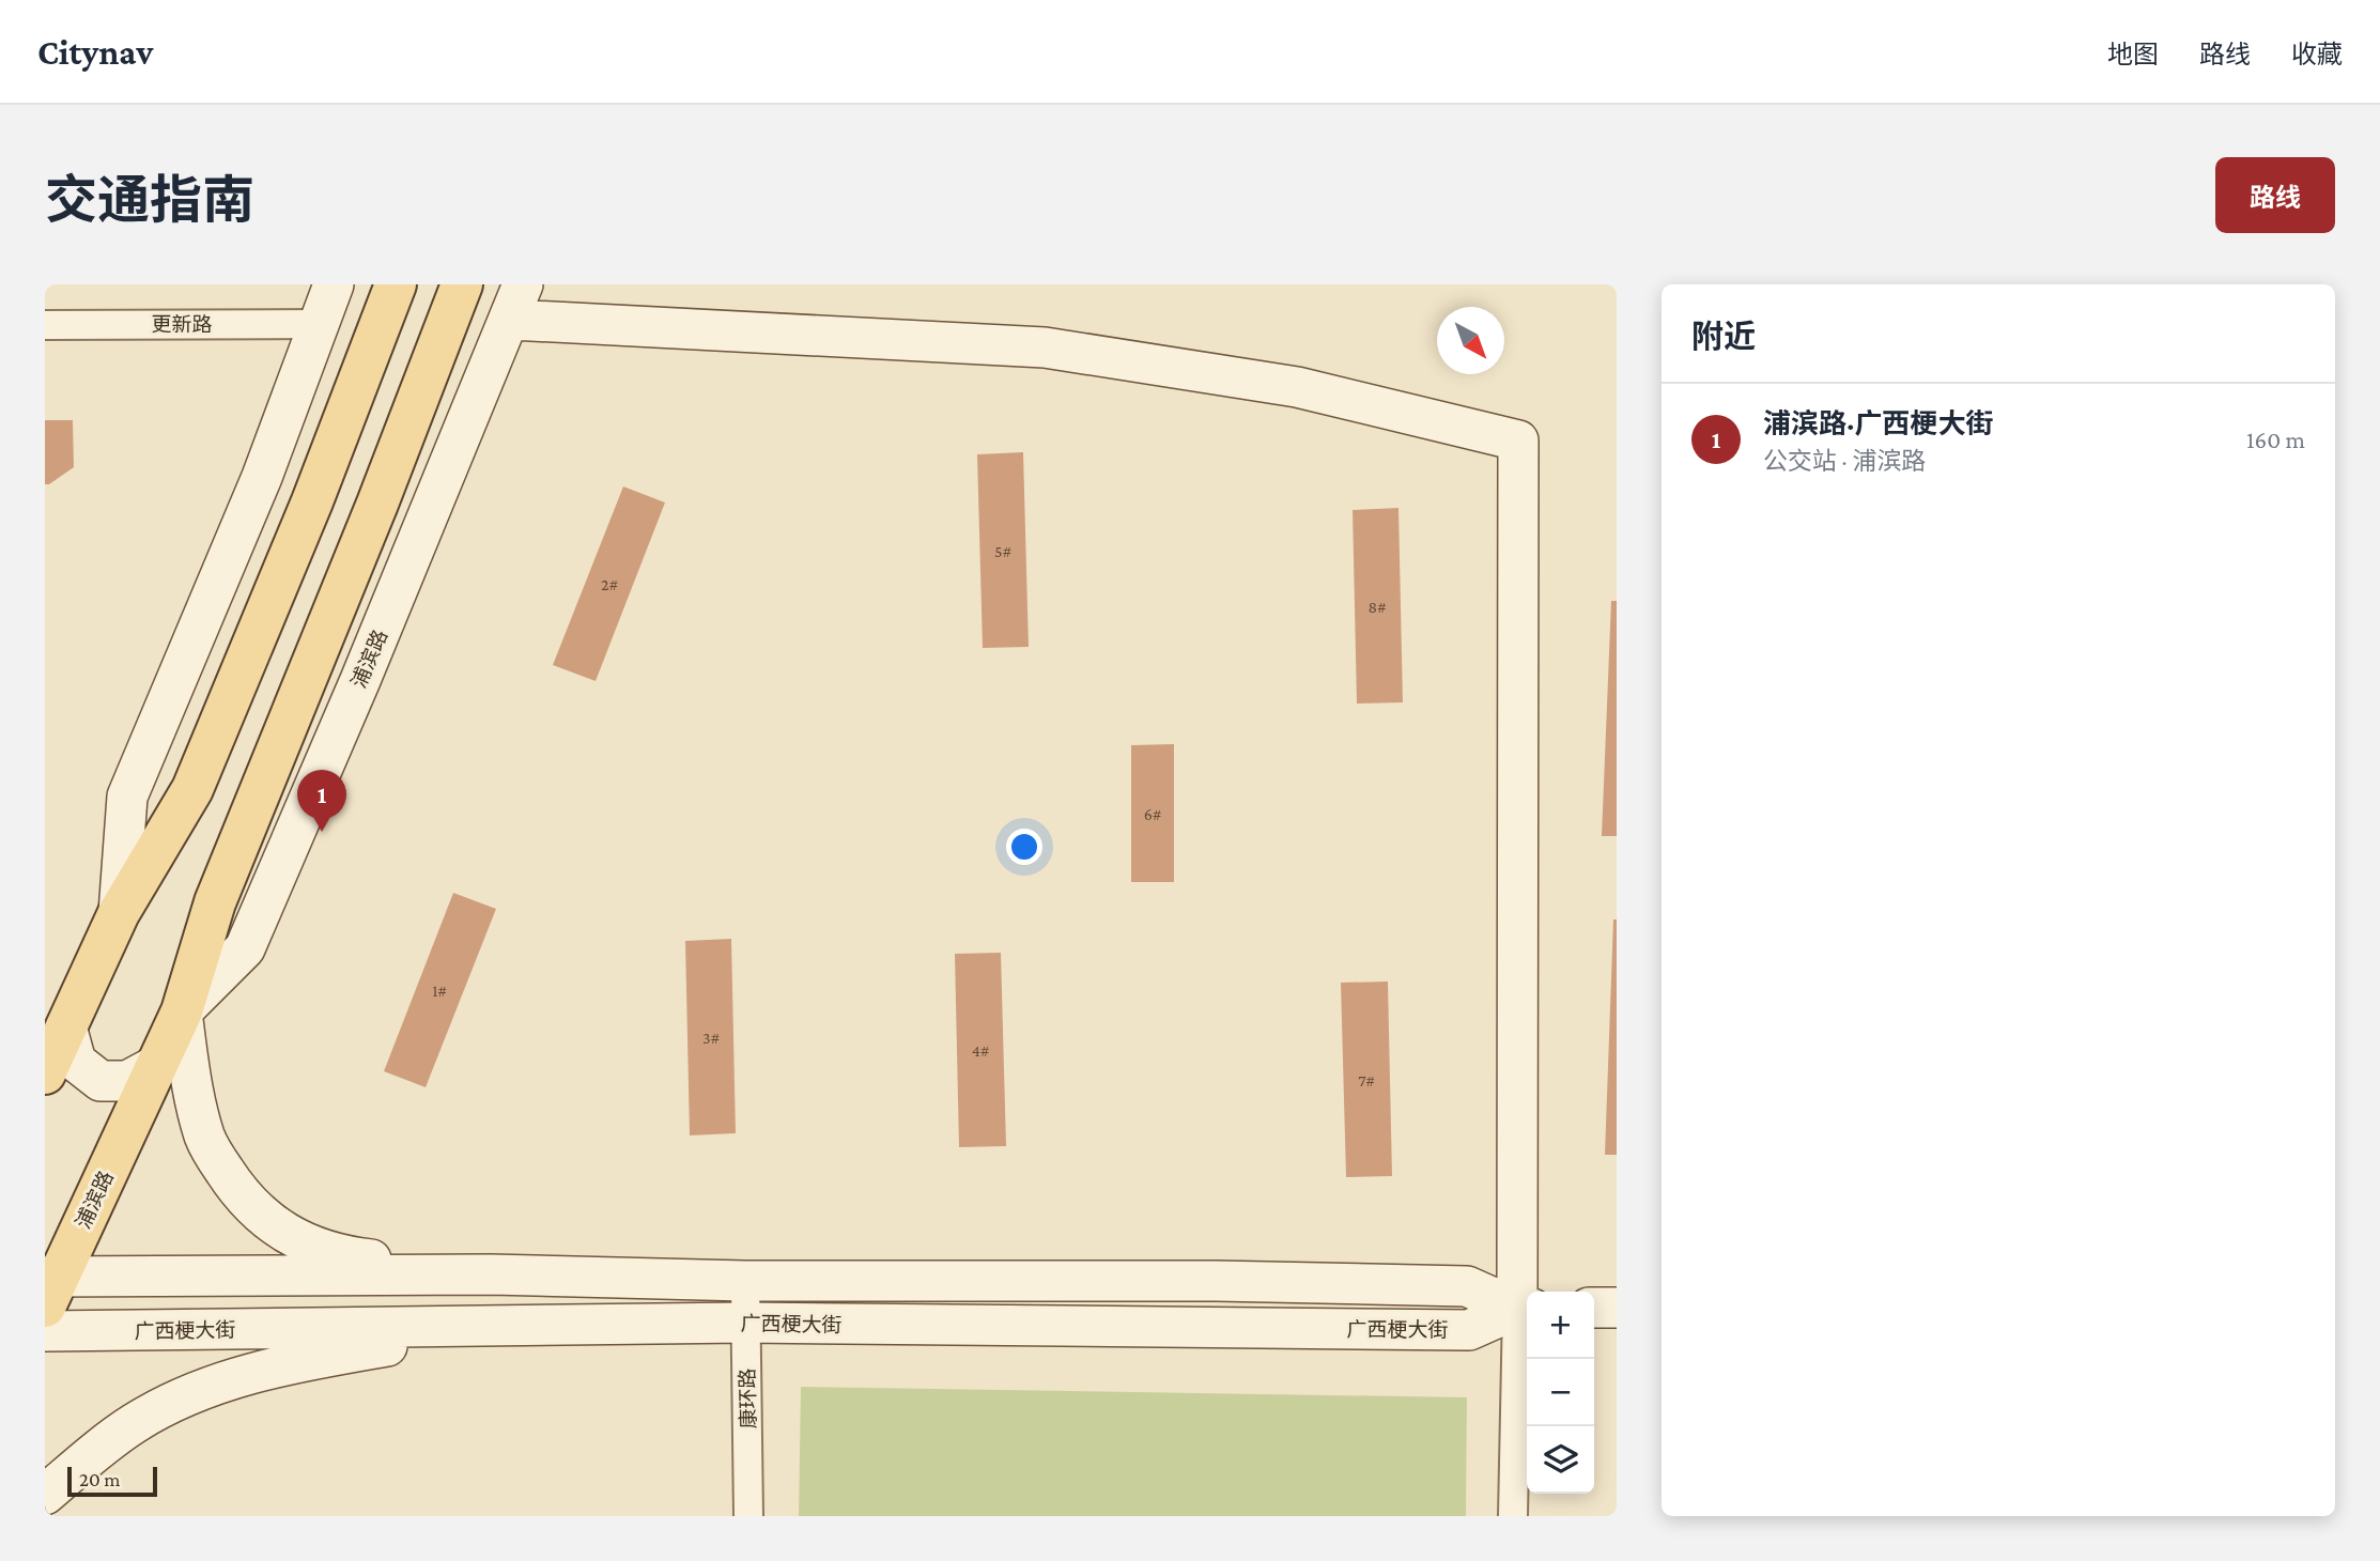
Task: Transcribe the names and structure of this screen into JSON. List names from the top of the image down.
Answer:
{
  "streets": {
    "main road": ["浦滨路", "广西梗大街"],
    "street": ["更新路", "康环路"]
  },
  "crossings": [
    ["广西梗大街", "康环路"]
  ],
  "house_numbers": [
    "5#",
    "2#",
    "8#",
    "6#",
    "1#",
    "3#",
    "4#",
    "7#"
  ],
  "scale_bar": "20 m",
  "north": "bottom right",
  "page": {
    "header": "Citynav",
    "nav": ["地图", "路线", "收藏"],
    "title": "交通指南",
    "buttons": "路线",
    "heading": "附近",
    "list": [
      {
        "mark": "1",
        "name": "浦滨路·广西梗大街",
        "note": "公交站 · 浦滨路",
        "value": "160 m"
      }
    ],
    "pins": "1",
    "map_buttons": ["+", "−"],
    "scale": "20 m"
  }
}
